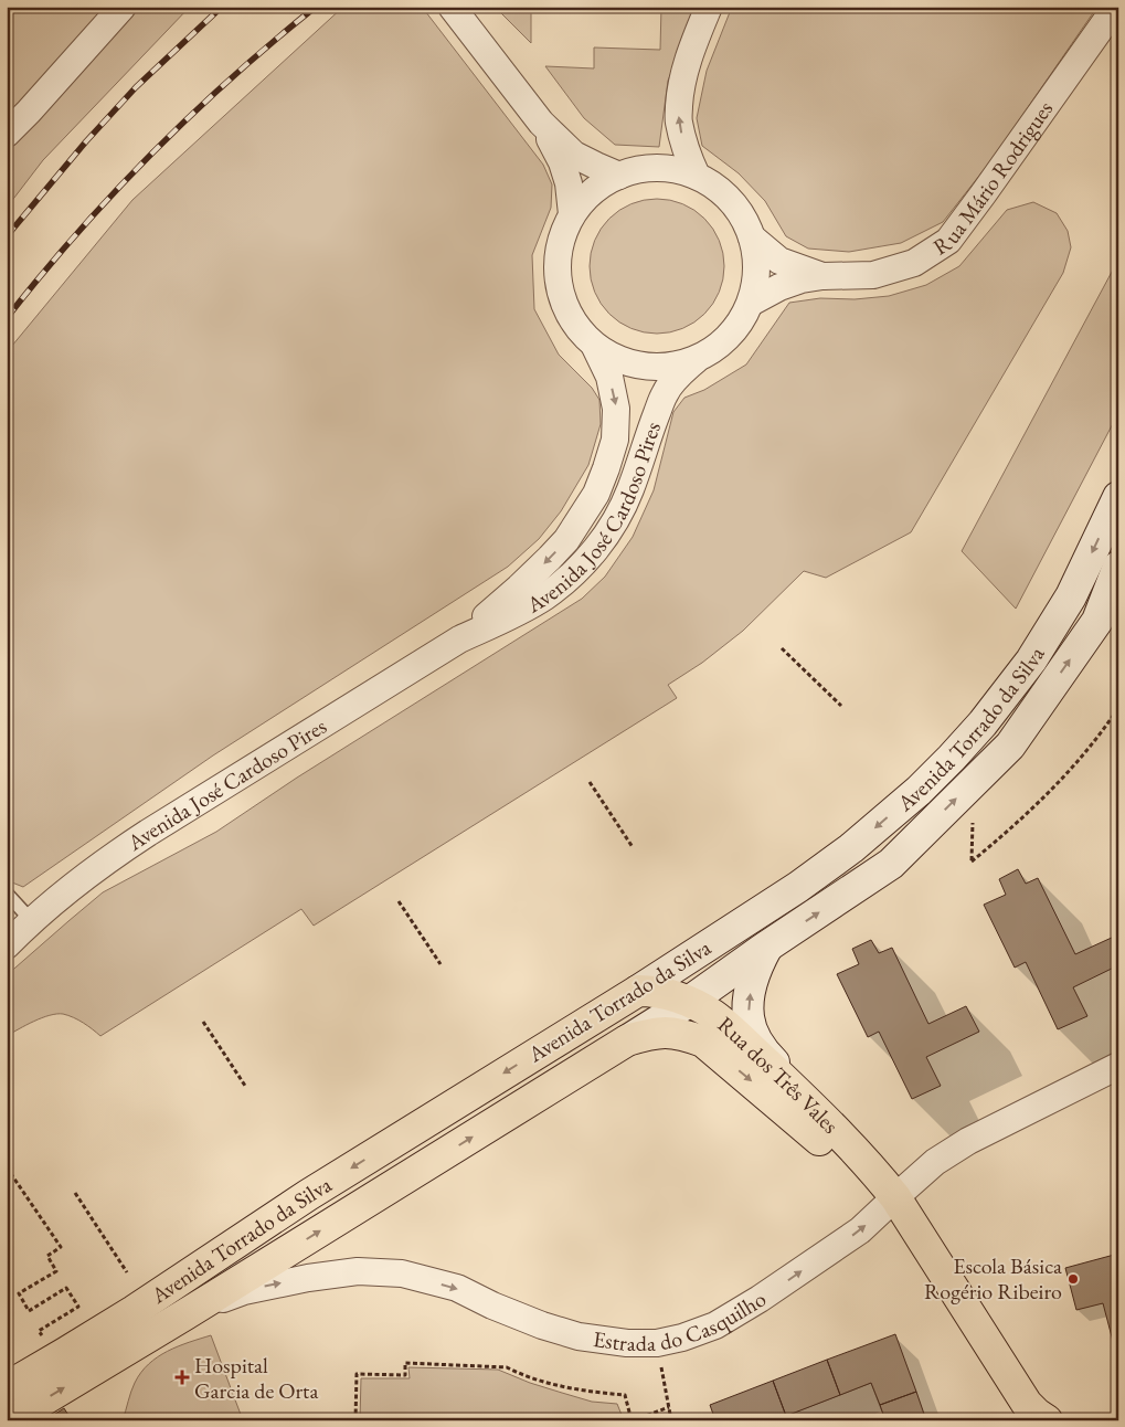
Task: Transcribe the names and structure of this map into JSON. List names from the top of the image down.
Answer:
{
  "streets": {
    "main road": ["Avenida Torrado da Silva", "Rua dos Três Vales"],
    "street": ["Rua Mário Rodrigues", "Avenida José Cardoso Pires", "Estrada do Casquilho"]
  },
  "crossings": [
    ["Avenida Torrado da Silva", "Rua dos Três Vales"],
    ["Avenida Torrado da Silva", "Estrada do Casquilho"],
    ["Rua dos Três Vales", "Estrada do Casquilho"]
  ],
  "one_way": ["Estrada do Casquilho"],
  "places": {
    "other": ["Escola Básica Rogério Ribeiro"],
    "health": ["Hospital Garcia de Orta"]
  }
}
